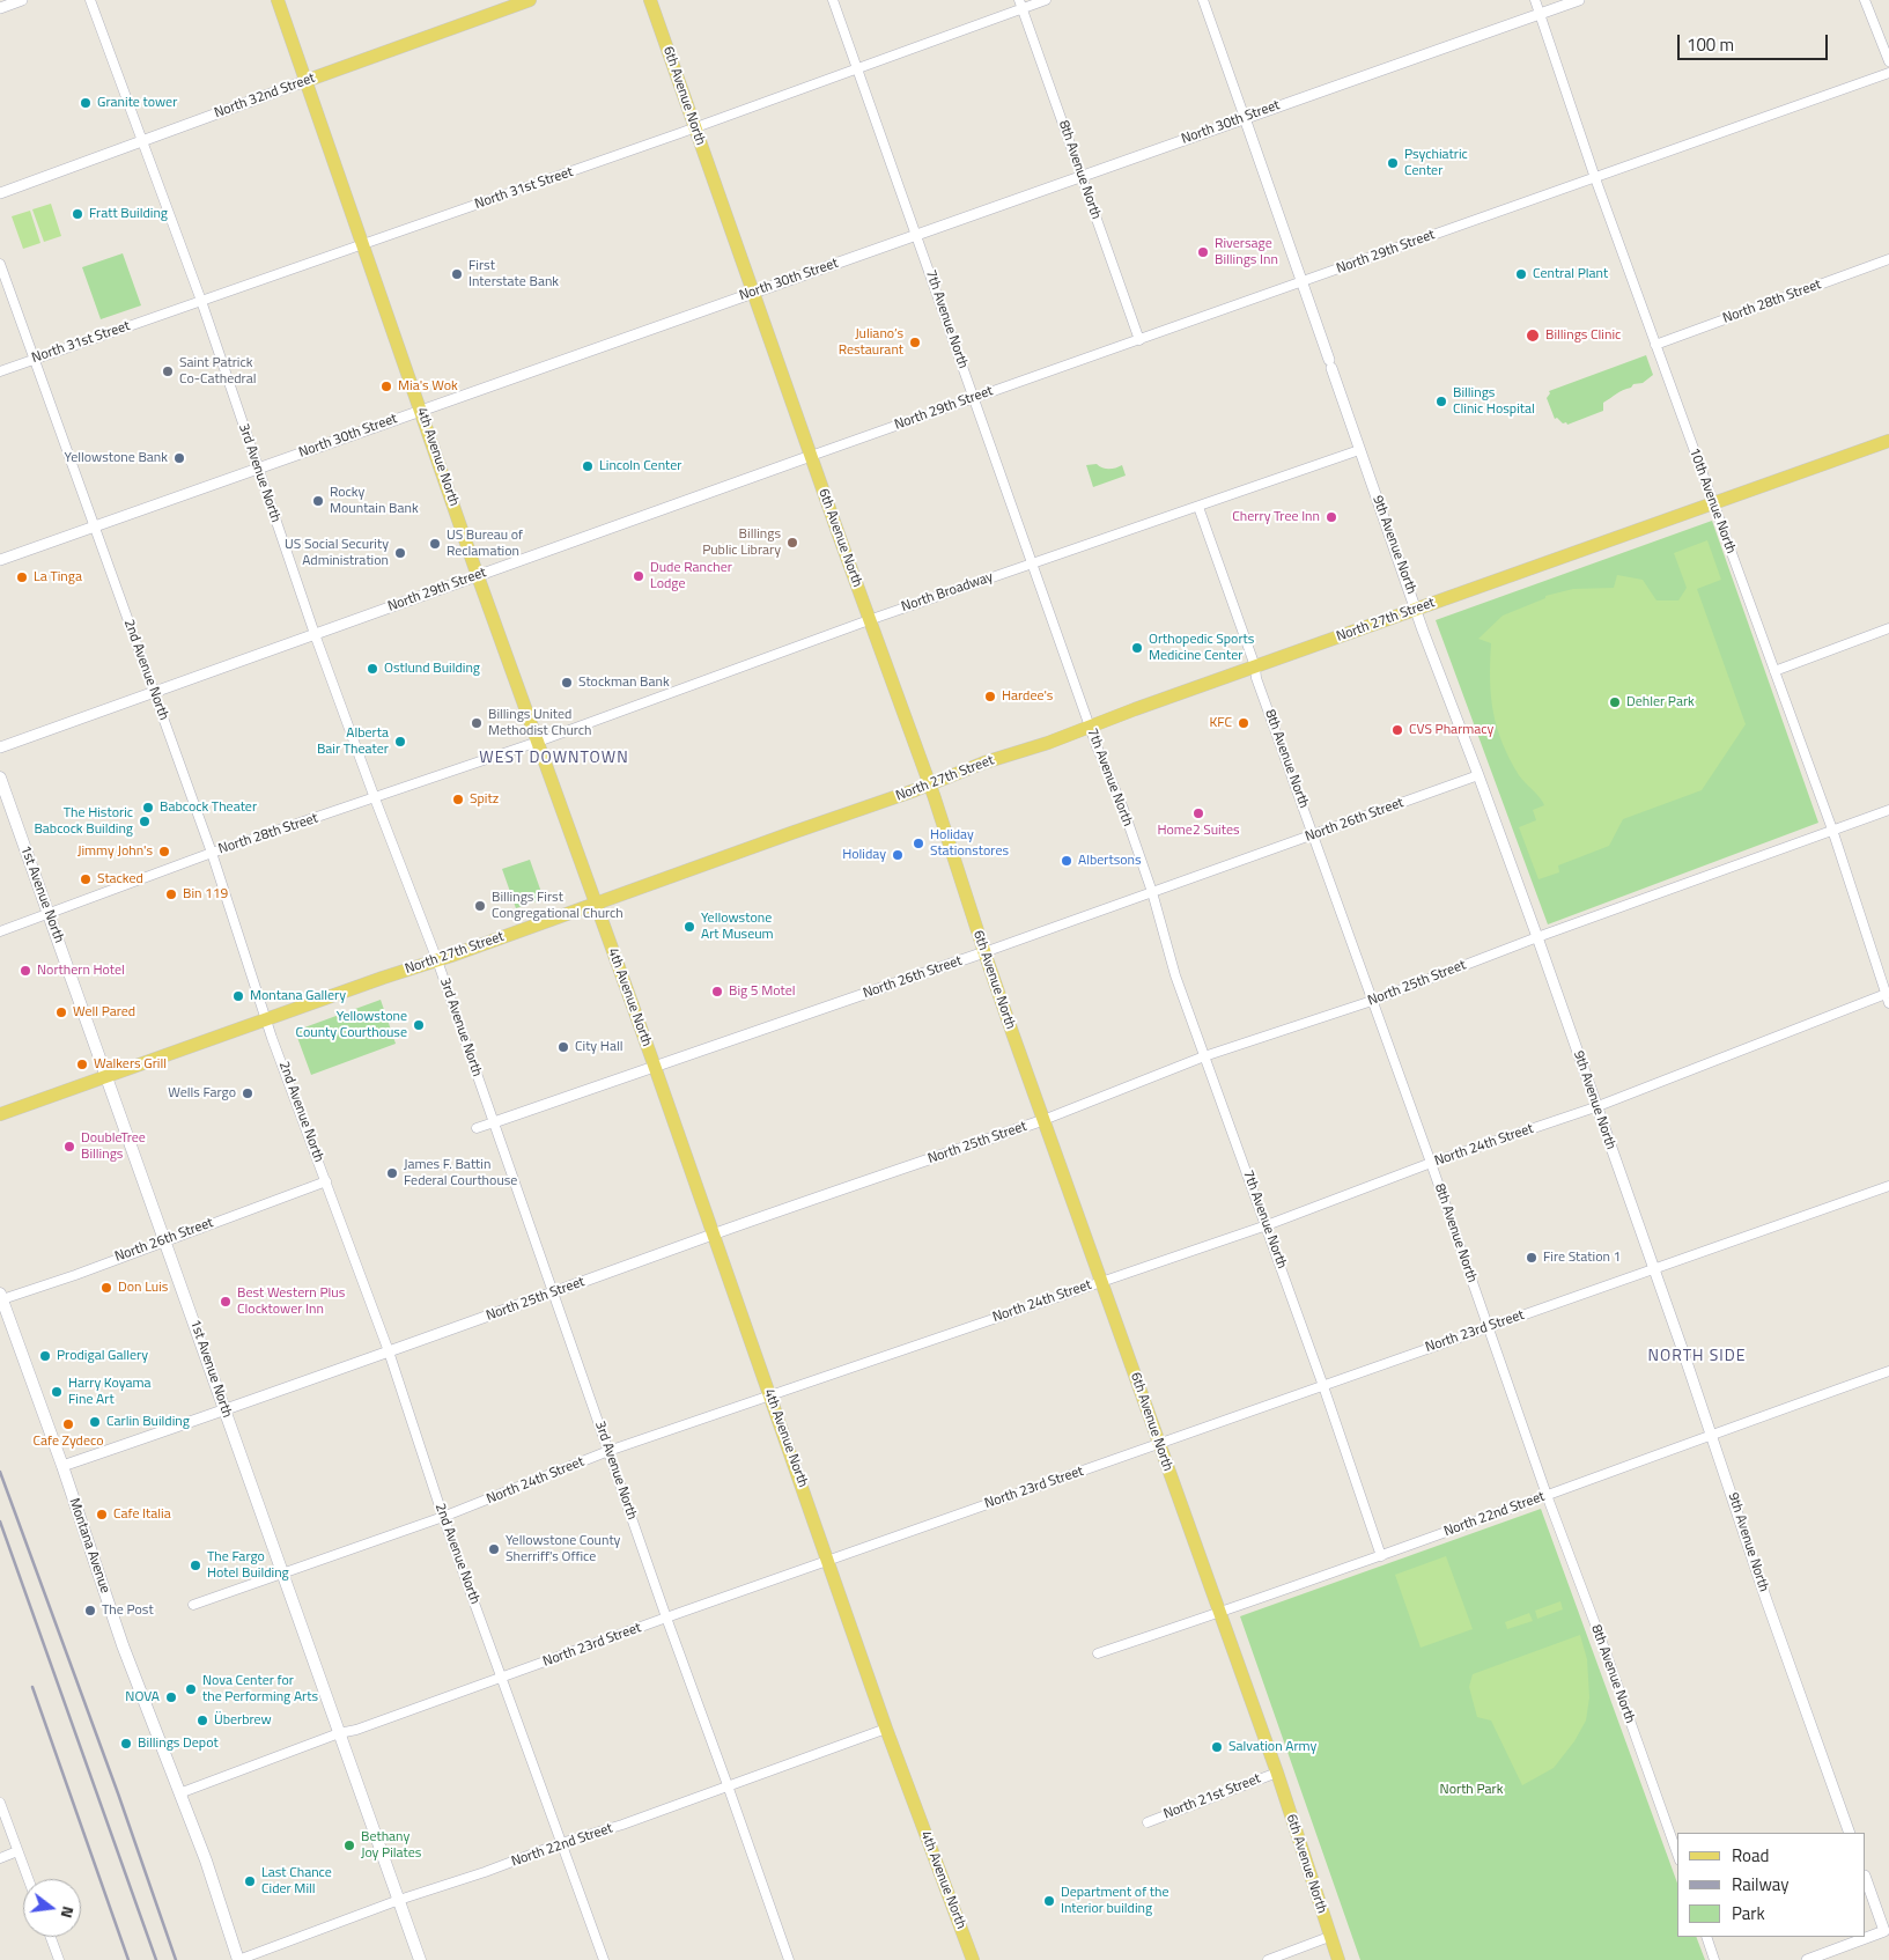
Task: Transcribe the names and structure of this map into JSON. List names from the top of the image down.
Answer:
{
  "streets": {
    "main road": [
      "North 32nd Street",
      "6th Avenue North",
      "4th Avenue North",
      "North 27th Street",
      "1st Avenue North",
      "Montana Avenue"
    ],
    "street": [
      "North 30th Street",
      "8th Avenue North",
      "North 31st Street",
      "North 29th Street",
      "North 28th Street",
      "7th Avenue North",
      "3rd Avenue North",
      "10th Avenue North",
      "9th Avenue North",
      "North Broadway",
      "2nd Avenue North",
      "North 26th Street",
      "North 25th Street",
      "North 24th Street",
      "North 23rd Street",
      "North 22nd Street",
      "North 21st Street"
    ]
  },
  "crossings": [
    ["North 32nd Street", "4th Avenue North"],
    ["North 32nd Street", "3rd Avenue North"],
    ["6th Avenue North", "North 30th Street"],
    ["6th Avenue North", "North 31st Street"],
    ["6th Avenue North", "North 29th Street"],
    ["6th Avenue North", "North Broadway"],
    ["6th Avenue North", "North 27th Street"],
    ["6th Avenue North", "North 26th Street"],
    ["6th Avenue North", "North 25th Street"],
    ["6th Avenue North", "North 24th Street"],
    ["6th Avenue North", "North 23rd Street"],
    ["6th Avenue North", "North 22nd Street"],
    ["6th Avenue North", "North 21st Street"],
    ["North 30th Street", "8th Avenue North"],
    ["North 30th Street", "7th Avenue North"],
    ["North 30th Street", "4th Avenue North"],
    ["North 30th Street", "3rd Avenue North"],
    ["North 30th Street", "10th Avenue North"],
    ["North 30th Street", "9th Avenue North"],
    ["North 30th Street", "2nd Avenue North"],
    ["8th Avenue North", "North 31st Street"],
    ["8th Avenue North", "North 29th Street"],
    ["8th Avenue North", "North Broadway"],
    ["8th Avenue North", "North 27th Street"],
    ["8th Avenue North", "North 26th Street"],
    ["8th Avenue North", "North 25th Street"],
    ["8th Avenue North", "North 24th Street"],
    ["8th Avenue North", "North 23rd Street"],
    ["8th Avenue North", "North 22nd Street"],
    ["North 31st Street", "7th Avenue North"],
    ["North 31st Street", "4th Avenue North"],
    ["North 31st Street", "3rd Avenue North"],
    ["North 31st Street", "2nd Avenue North"],
    ["North 29th Street", "7th Avenue North"],
    ["North 29th Street", "4th Avenue North"],
    ["North 29th Street", "3rd Avenue North"],
    ["North 29th Street", "10th Avenue North"],
    ["North 29th Street", "9th Avenue North"],
    ["North 29th Street", "2nd Avenue North"],
    ["North 28th Street", "4th Avenue North"],
    ["North 28th Street", "3rd Avenue North"],
    ["North 28th Street", "10th Avenue North"],
    ["North 28th Street", "North Broadway"],
    ["North 28th Street", "2nd Avenue North"],
    ["North 28th Street", "1st Avenue North"],
    ["7th Avenue North", "North Broadway"],
    ["7th Avenue North", "North 27th Street"],
    ["7th Avenue North", "North 26th Street"],
    ["7th Avenue North", "North 25th Street"],
    ["7th Avenue North", "North 24th Street"],
    ["7th Avenue North", "North 23rd Street"],
    ["7th Avenue North", "North 22nd Street"],
    ["4th Avenue North", "North Broadway"],
    ["4th Avenue North", "North 27th Street"],
    ["4th Avenue North", "North 26th Street"],
    ["4th Avenue North", "North 25th Street"],
    ["4th Avenue North", "North 24th Street"],
    ["4th Avenue North", "North 23rd Street"],
    ["4th Avenue North", "North 22nd Street"],
    ["3rd Avenue North", "North 27th Street"],
    ["3rd Avenue North", "North 26th Street"],
    ["3rd Avenue North", "North 25th Street"],
    ["3rd Avenue North", "North 24th Street"],
    ["3rd Avenue North", "North 23rd Street"],
    ["3rd Avenue North", "North 22nd Street"],
    ["10th Avenue North", "North 27th Street"],
    ["10th Avenue North", "North 25th Street"],
    ["10th Avenue North", "North 24th Street"],
    ["9th Avenue North", "North Broadway"],
    ["9th Avenue North", "North 27th Street"],
    ["9th Avenue North", "North 26th Street"],
    ["9th Avenue North", "North 25th Street"],
    ["9th Avenue North", "North 24th Street"],
    ["9th Avenue North", "North 23rd Street"],
    ["9th Avenue North", "North 22nd Street"],
    ["North 27th Street", "2nd Avenue North"],
    ["North 27th Street", "1st Avenue North"],
    ["2nd Avenue North", "North 26th Street"],
    ["2nd Avenue North", "North 25th Street"],
    ["2nd Avenue North", "North 24th Street"],
    ["2nd Avenue North", "North 23rd Street"],
    ["2nd Avenue North", "North 22nd Street"],
    ["North 26th Street", "1st Avenue North"],
    ["North 26th Street", "Montana Avenue"],
    ["1st Avenue North", "North 25th Street"],
    ["1st Avenue North", "North 24th Street"],
    ["1st Avenue North", "North 23rd Street"],
    ["1st Avenue North", "North 22nd Street"],
    ["North 25th Street", "Montana Avenue"],
    ["North 23rd Street", "Montana Avenue"],
    ["North 22nd Street", "Montana Avenue"]
  ],
  "districts": ["WEST DOWNTOWN", "NORTH SIDE"],
  "parks": ["North Park"],
  "places": [
    "Granite tower",
    "Psychiatric Center",
    "Fratt Building",
    "Riversage Billings Inn",
    "First Interstate Bank",
    "Central Plant",
    "Billings Clinic",
    "Juliano’s Restaurant",
    "Saint Patrick Co-Cathedral",
    "Mia's Wok",
    "Billings Clinic Hospital",
    "Yellowstone Bank",
    "Lincoln Center",
    "Rocky Mountain Bank",
    "Cherry Tree Inn",
    "Billings Public Library",
    "US Bureau of Reclamation",
    "US Social Security Administration",
    "Dude Rancher Lodge",
    "La Tinga",
    "Orthopedic Sports Medicine Center",
    "Ostlund Building",
    "Stockman Bank",
    "Hardee's",
    "Dehler Park",
    "Billings United Methodist Church",
    "KFC",
    "CVS Pharmacy",
    "Alberta Bair Theater",
    "Spitz",
    "Babcock Theater",
    "Home2 Suites",
    "The Historic Babcock Building",
    "Holiday Stationstores",
    "Jimmy John's",
    "Holiday",
    "Albertsons",
    "Stacked",
    "Bin 119",
    "Billings First Congregational Church",
    "Yellowstone Art Museum",
    "Northern Hotel",
    "Big 5 Motel",
    "Montana Gallery",
    "Well Pared",
    "Yellowstone County Courthouse",
    "City Hall",
    "Walkers Grill",
    "Wells Fargo",
    "DoubleTree Billings",
    "James F. Battin Federal Courthouse",
    "Fire Station 1",
    "Don Luis",
    "Best Western Plus Clocktower Inn",
    "Prodigal Gallery",
    "Harry Koyama Fine Art",
    "Carlin Building",
    "Cafe Zydeco",
    "Cafe Italia",
    "Yellowstone County Sherriff's Office",
    "The Fargo Hotel Building",
    "The Post",
    "Nova Center for the Performing Arts",
    "NOVA",
    "Überbrew",
    "Billings Depot",
    "Salvation Army",
    "Bethany Joy Pilates",
    "Last Chance Cider Mill",
    "Department of the Interior building"
  ],
  "legend": ["Road", "Railway", "Park"],
  "scale_bar": "100 m",
  "north": "right"
}
